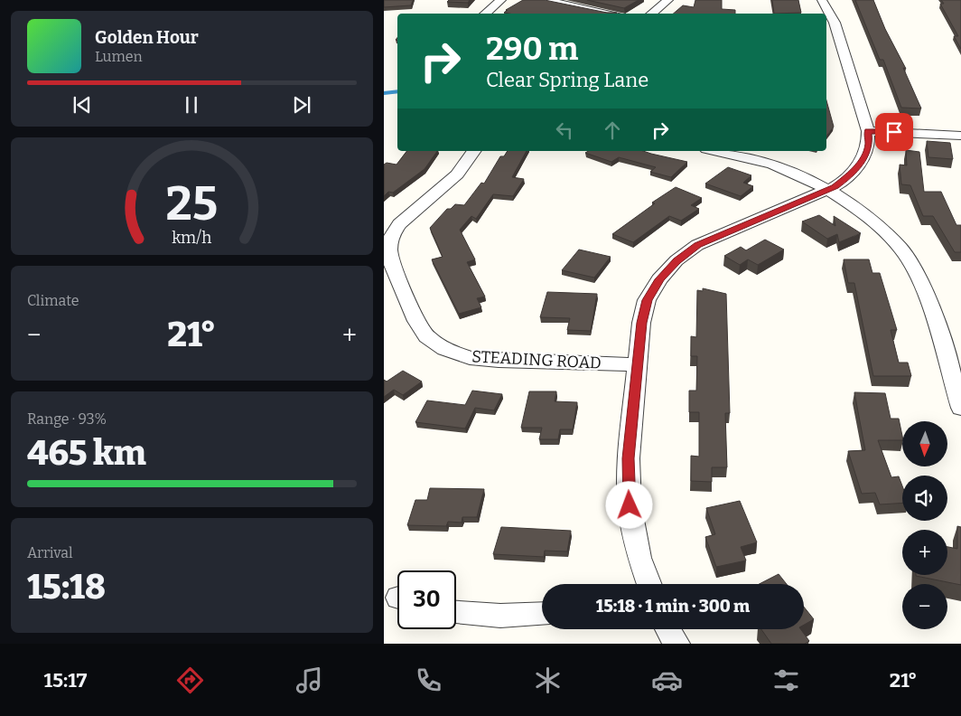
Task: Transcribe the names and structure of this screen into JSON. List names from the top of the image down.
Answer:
{
  "streets": {
    "street": ["STEADING ROAD"]
  },
  "north": "bottom",
  "page": {
    "turn": ["290 m", "Clear Spring Lane"],
    "song": ["Golden Hour", "Lumen"],
    "tile": [
      "Climate",
      ["Range · 93%", "465 km"],
      ["Arrival", "15:18"]
    ],
    "heat": ["−", "21°", "+"],
    "map_buttons": ["+", "−"],
    "limit": "30",
    "trip": "15:18 · 1 min · 300 m",
    "tabs": ["15:17", "21°"],
    "gauge": ["25", "km/h"]
  }
}
